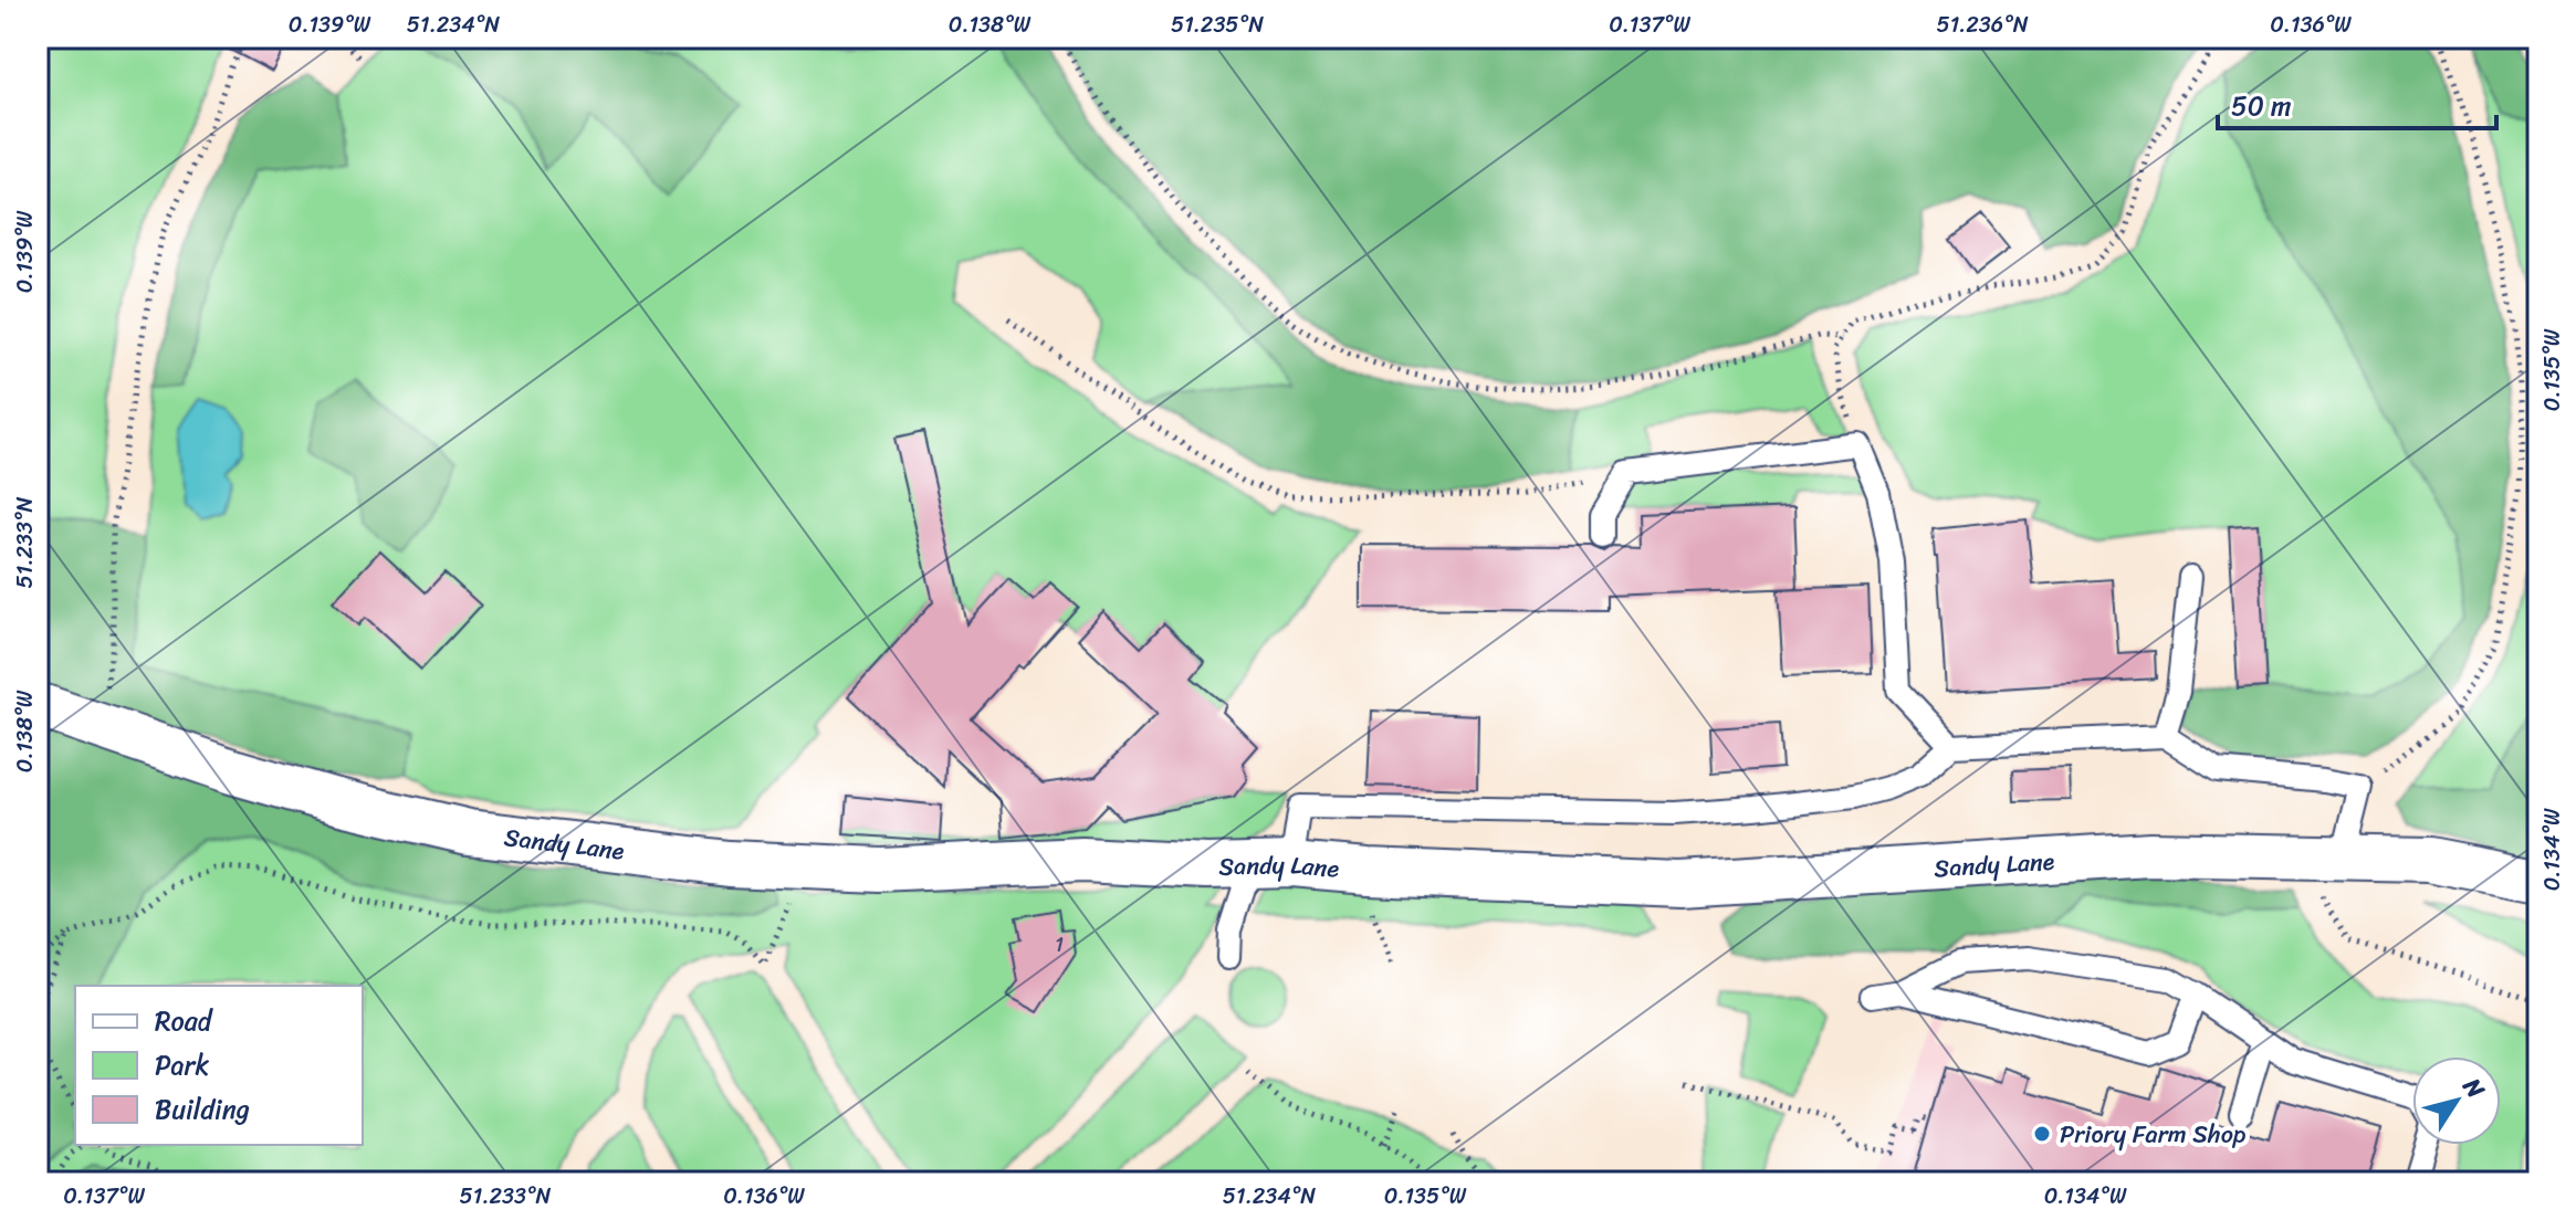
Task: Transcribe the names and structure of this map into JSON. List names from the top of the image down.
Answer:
{
  "streets": {
    "street": ["Sandy Lane"]
  },
  "places": ["Priory Farm Shop"],
  "house_numbers": ["1"],
  "legend": ["Road", "Park", "Building"],
  "scale_bar": "50 m",
  "north": "top right",
  "coordinates": [
    "0.139°W",
    "51.234°N",
    "0.138°W",
    "51.235°N",
    "0.137°W",
    "51.236°N",
    "0.136°W",
    "0.135°W",
    "51.233°N",
    "0.134°W"
  ]
}
